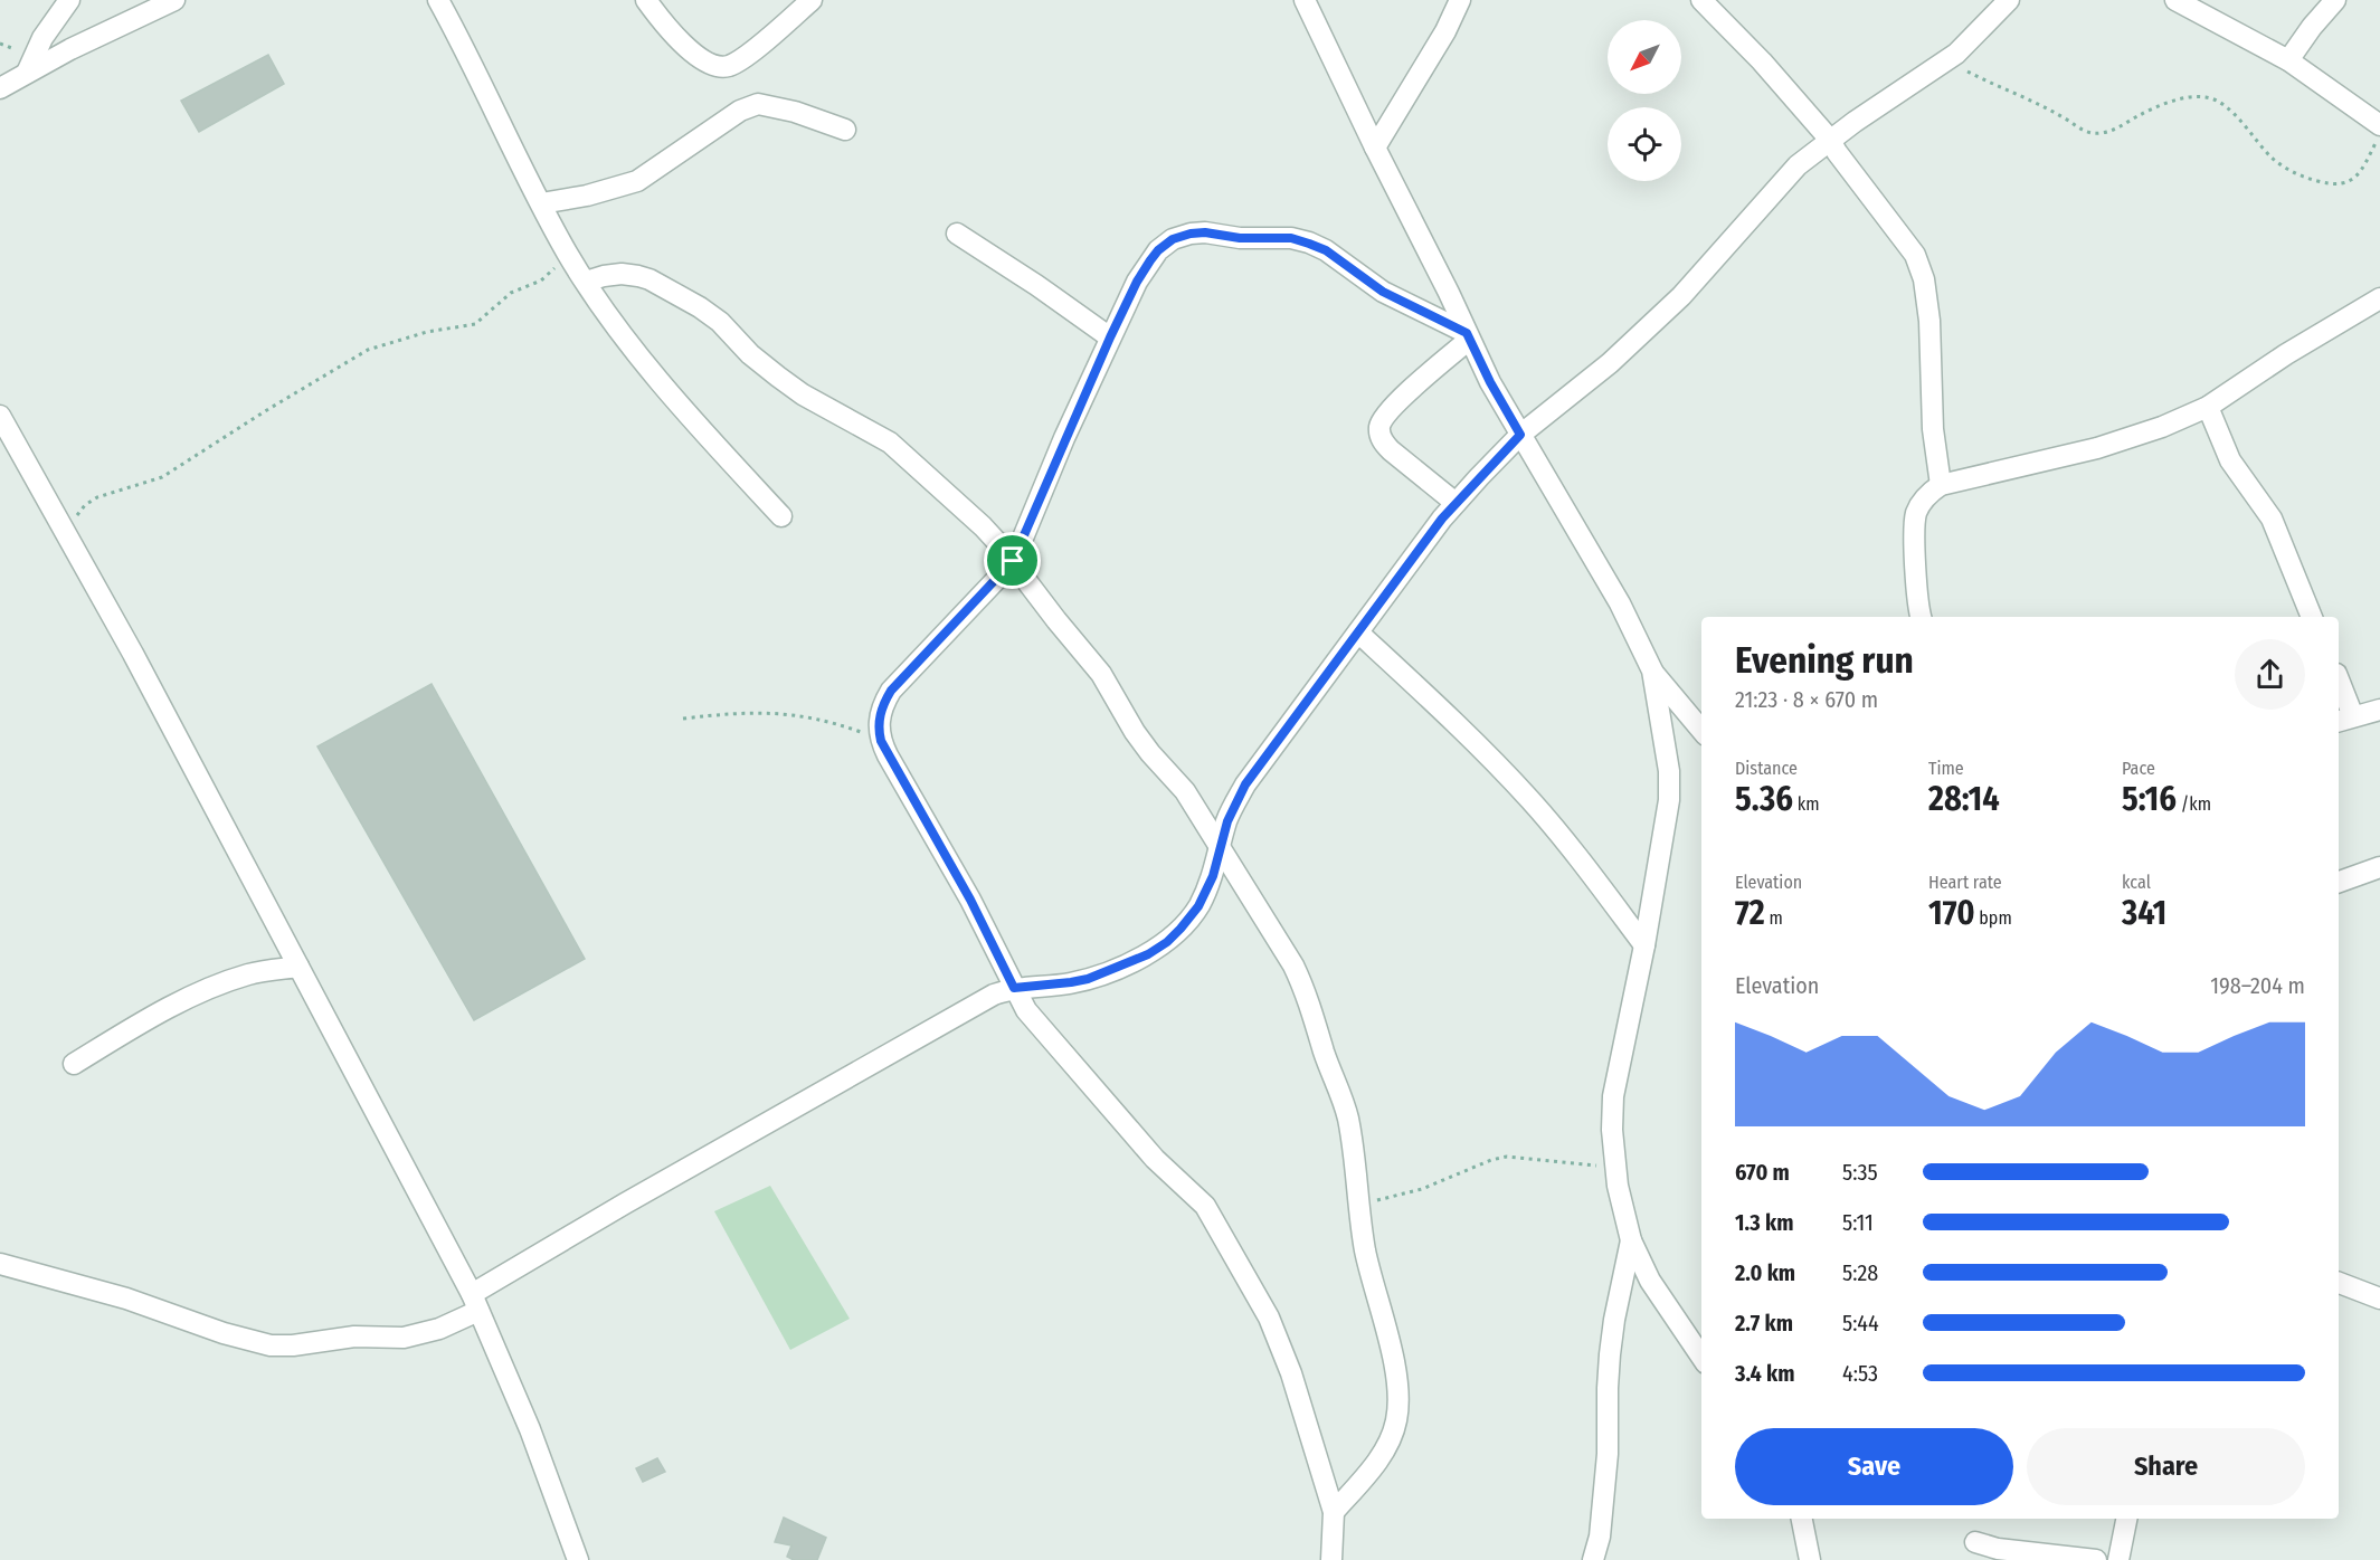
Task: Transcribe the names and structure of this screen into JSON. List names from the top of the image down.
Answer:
{
  "north": "bottom left",
  "page": {
    "heading": ["Evening run", "21:23 · 8 × 670 m"],
    "stats": [
      ["Distance", "5.36 km"],
      ["Time", "28:14"],
      ["Pace", "5:16 /km"],
      ["Elevation", "72 m"],
      ["Heart rate", "170 bpm"],
      ["kcal", "341"]
    ],
    "chart": ["Elevation", "198–204 m"],
    "list": [
      {
        "name": "670 m",
        "note": "5:35"
      },
      {
        "name": "1.3 km",
        "note": "5:11"
      },
      {
        "name": "2.0 km",
        "note": "5:28"
      },
      {
        "name": "2.7 km",
        "note": "5:44"
      },
      {
        "name": "3.4 km",
        "note": "4:53"
      }
    ],
    "buttons": ["Save", "Share"]
  }
}
